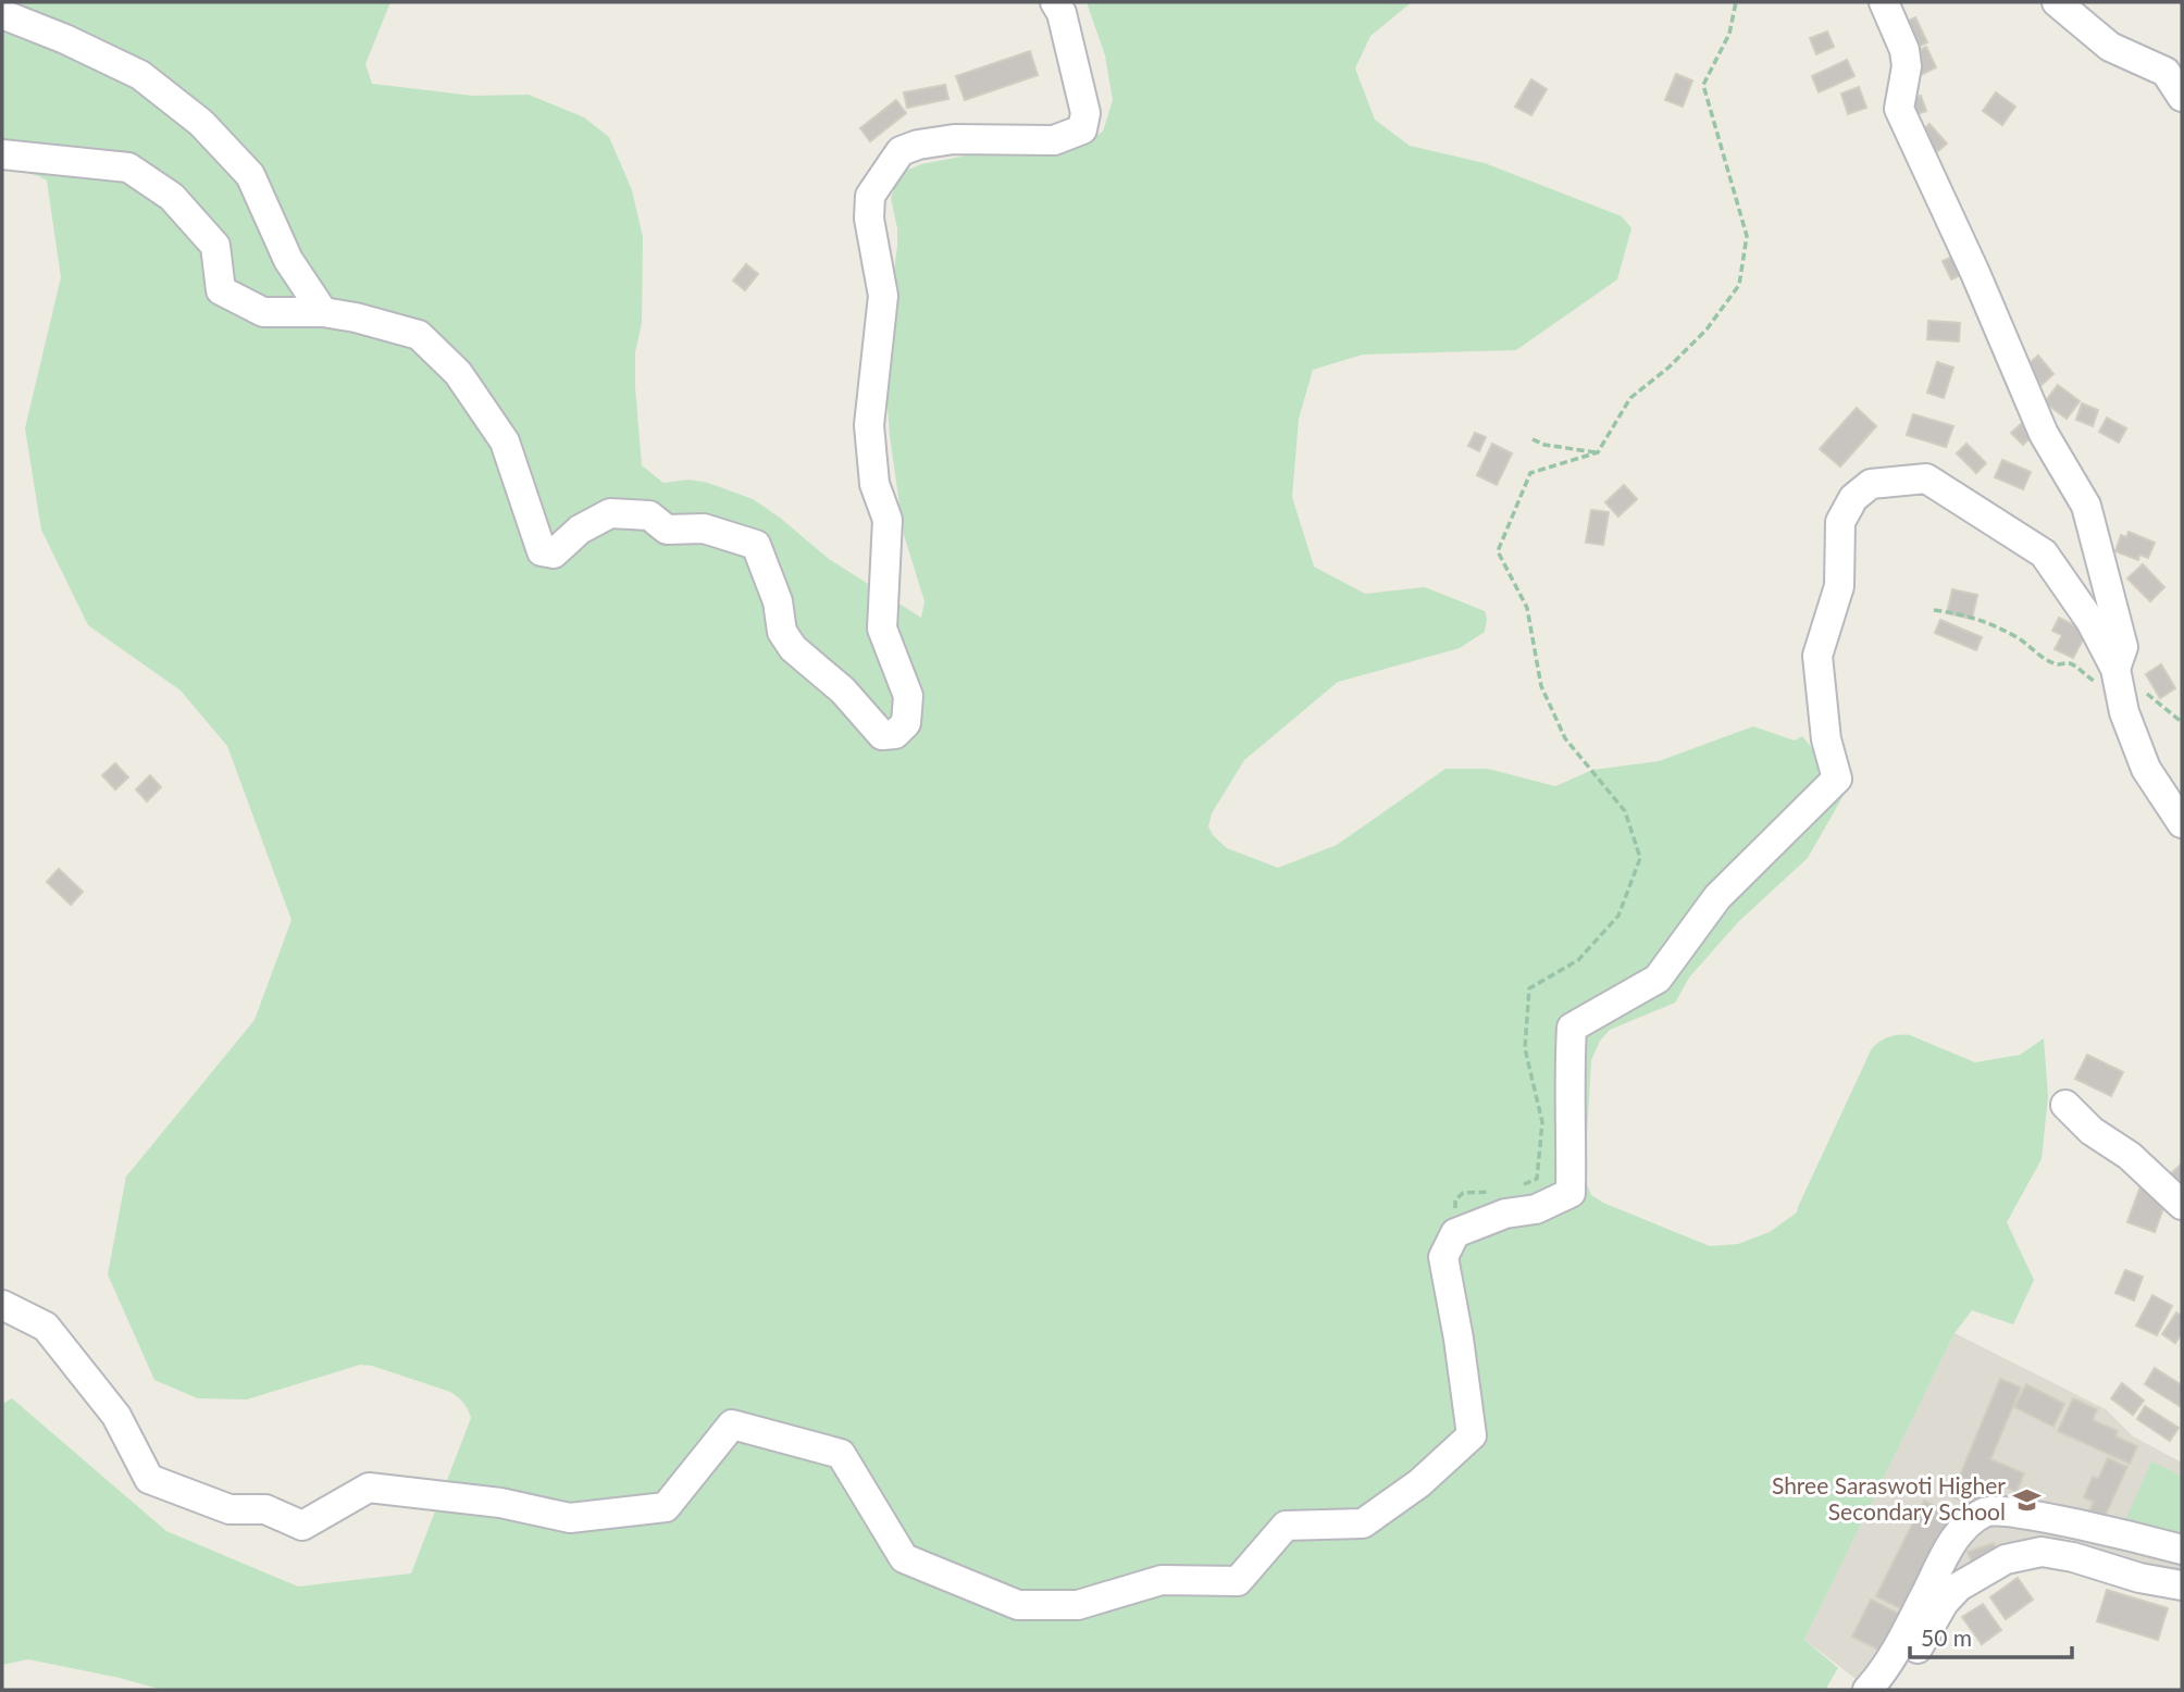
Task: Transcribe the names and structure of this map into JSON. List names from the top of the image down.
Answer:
{
  "places": {
    "school or university": ["Shree Saraswoti Higher Secondary School"]
  },
  "scale_bar": "50 m"
}
